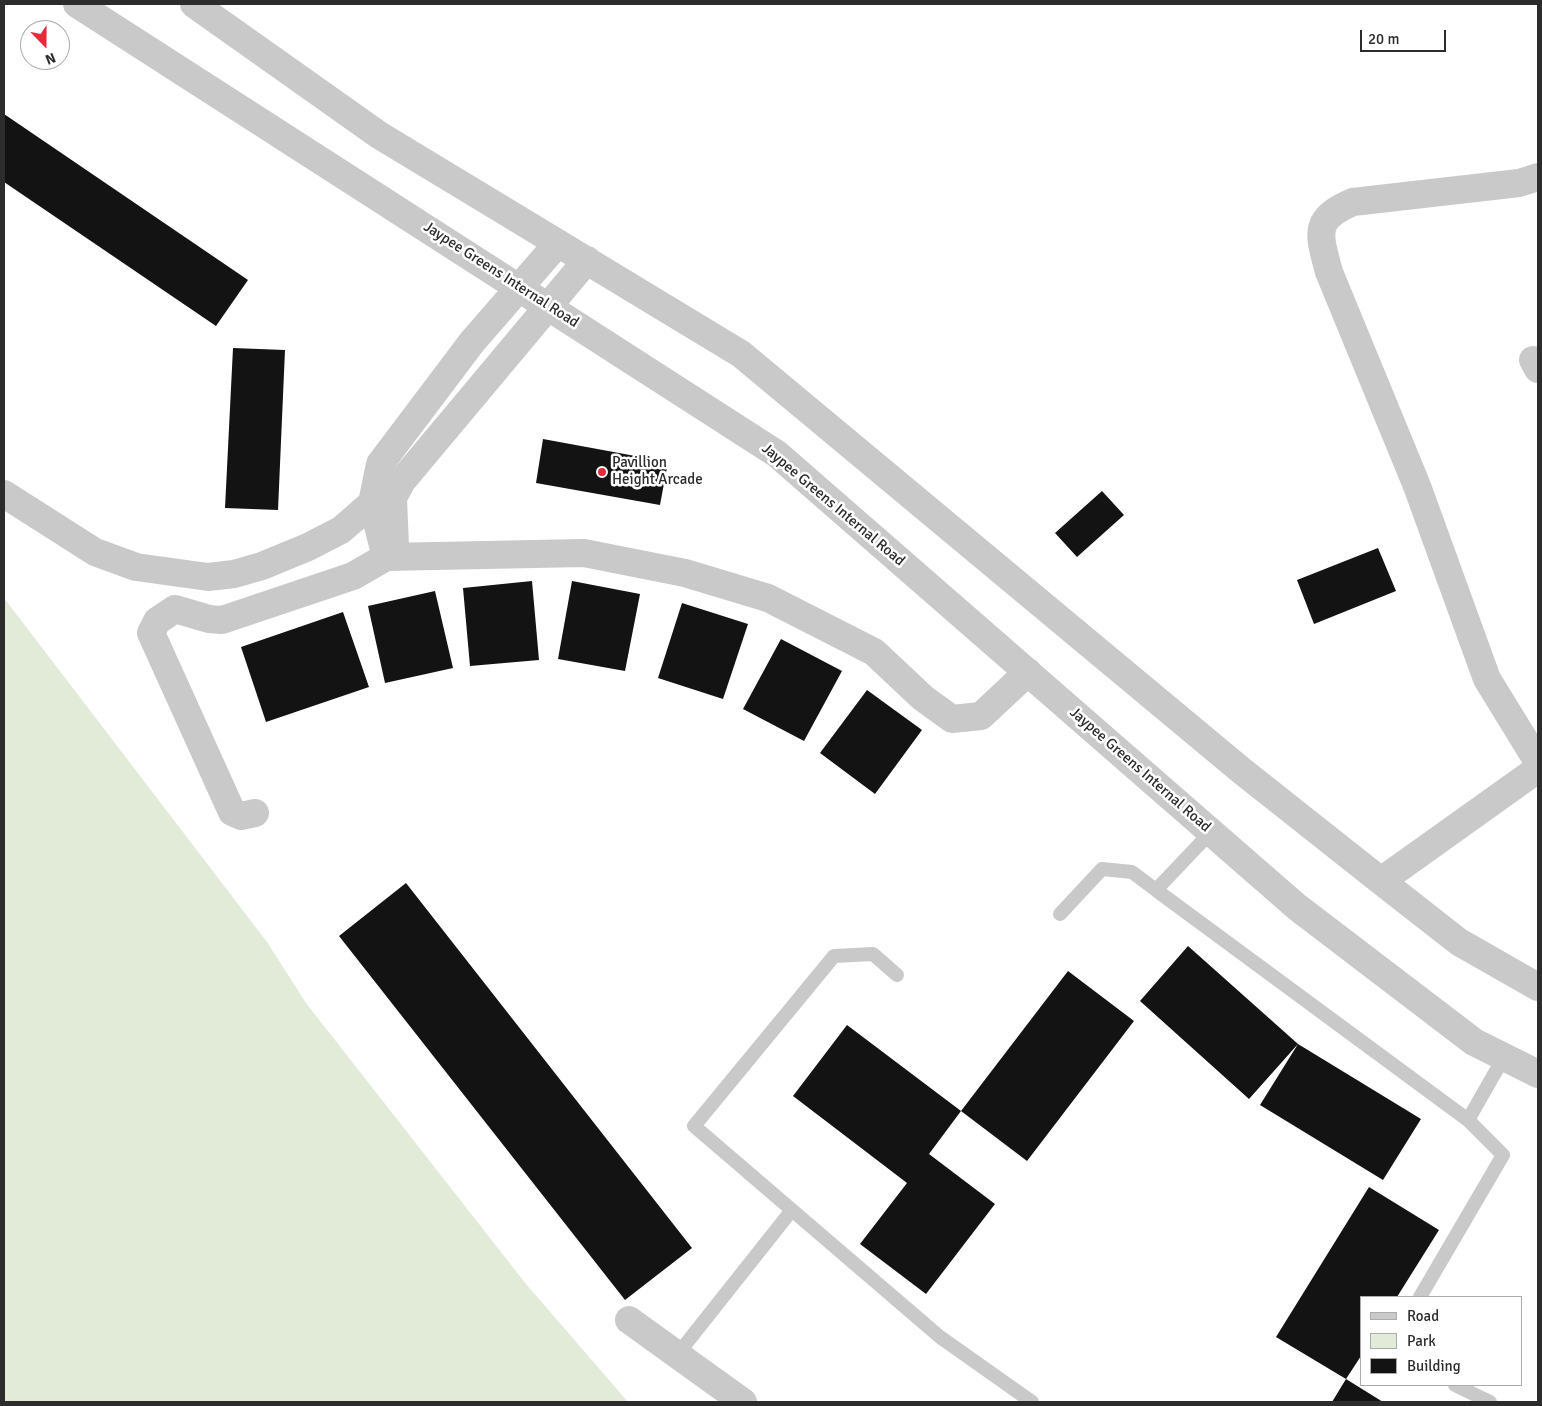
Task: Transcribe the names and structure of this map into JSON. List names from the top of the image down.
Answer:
{
  "streets": {
    "street": ["Jaypee Greens Internal Road"]
  },
  "places": ["Pavillion Height Arcade"],
  "legend": ["Road", "Park", "Building"],
  "scale_bar": "20 m",
  "north": "bottom"
}
